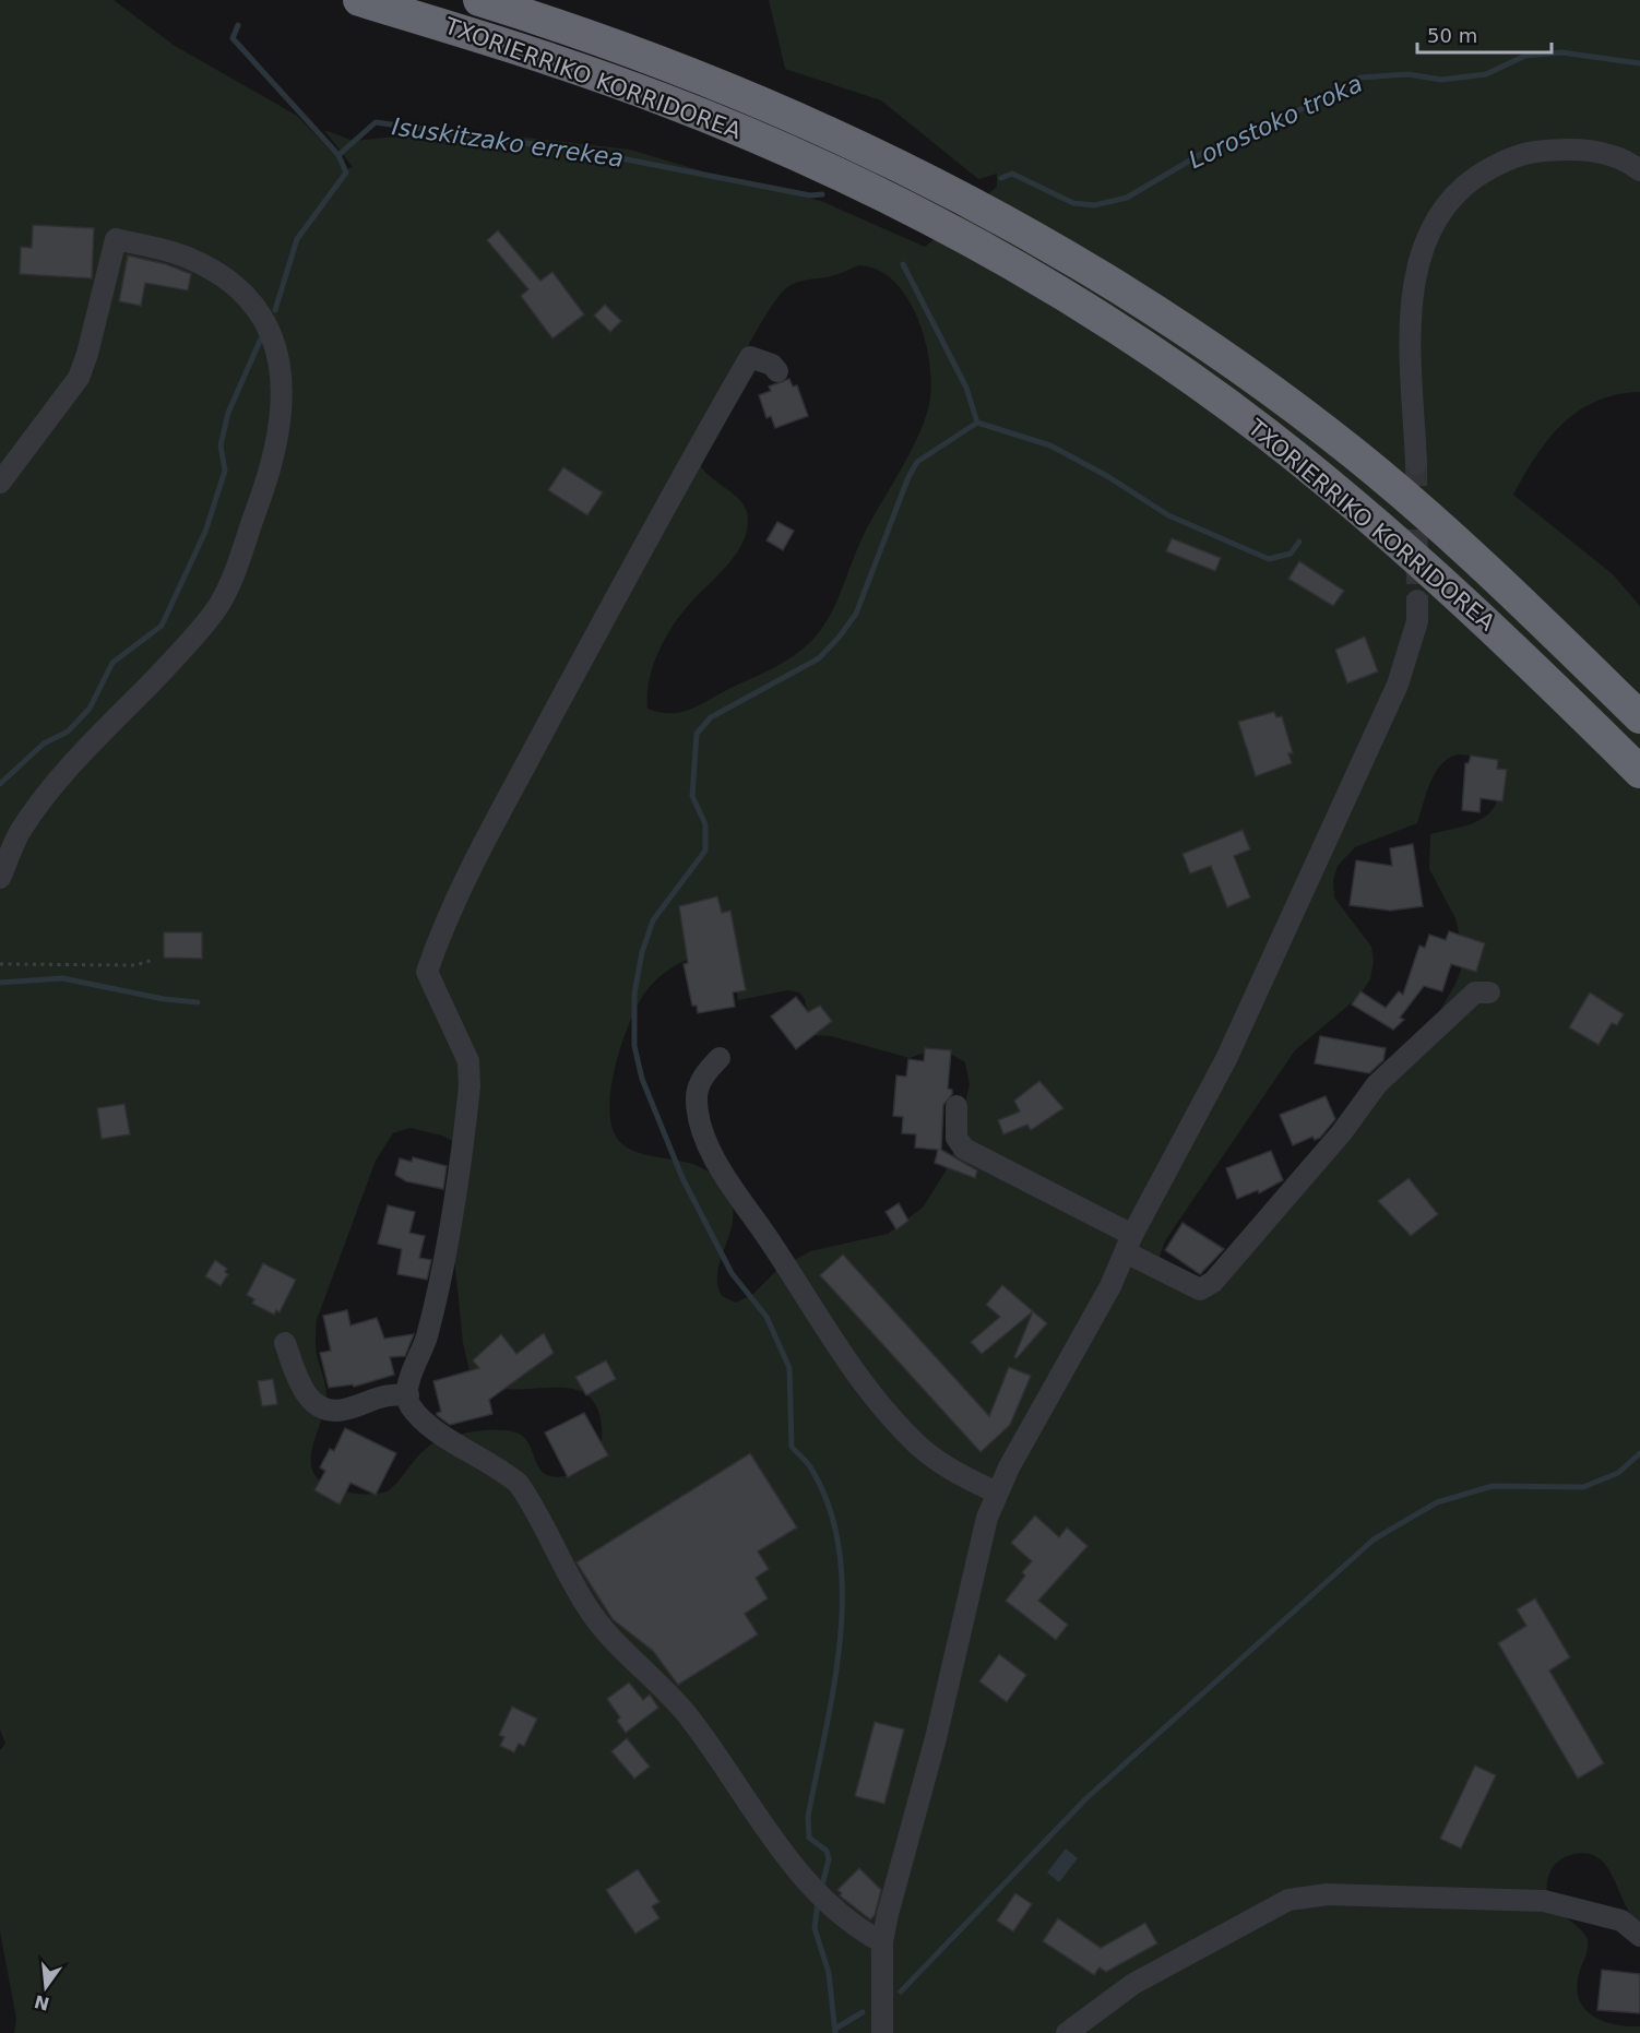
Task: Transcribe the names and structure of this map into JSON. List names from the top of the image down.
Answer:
{
  "streets": {
    "highway": ["TXORIERRIKO KORRIDOREA"]
  },
  "water": ["Lorostoko troka", "Isuskitzako errekea"],
  "scale_bar": "50 m",
  "north": "bottom"
}
